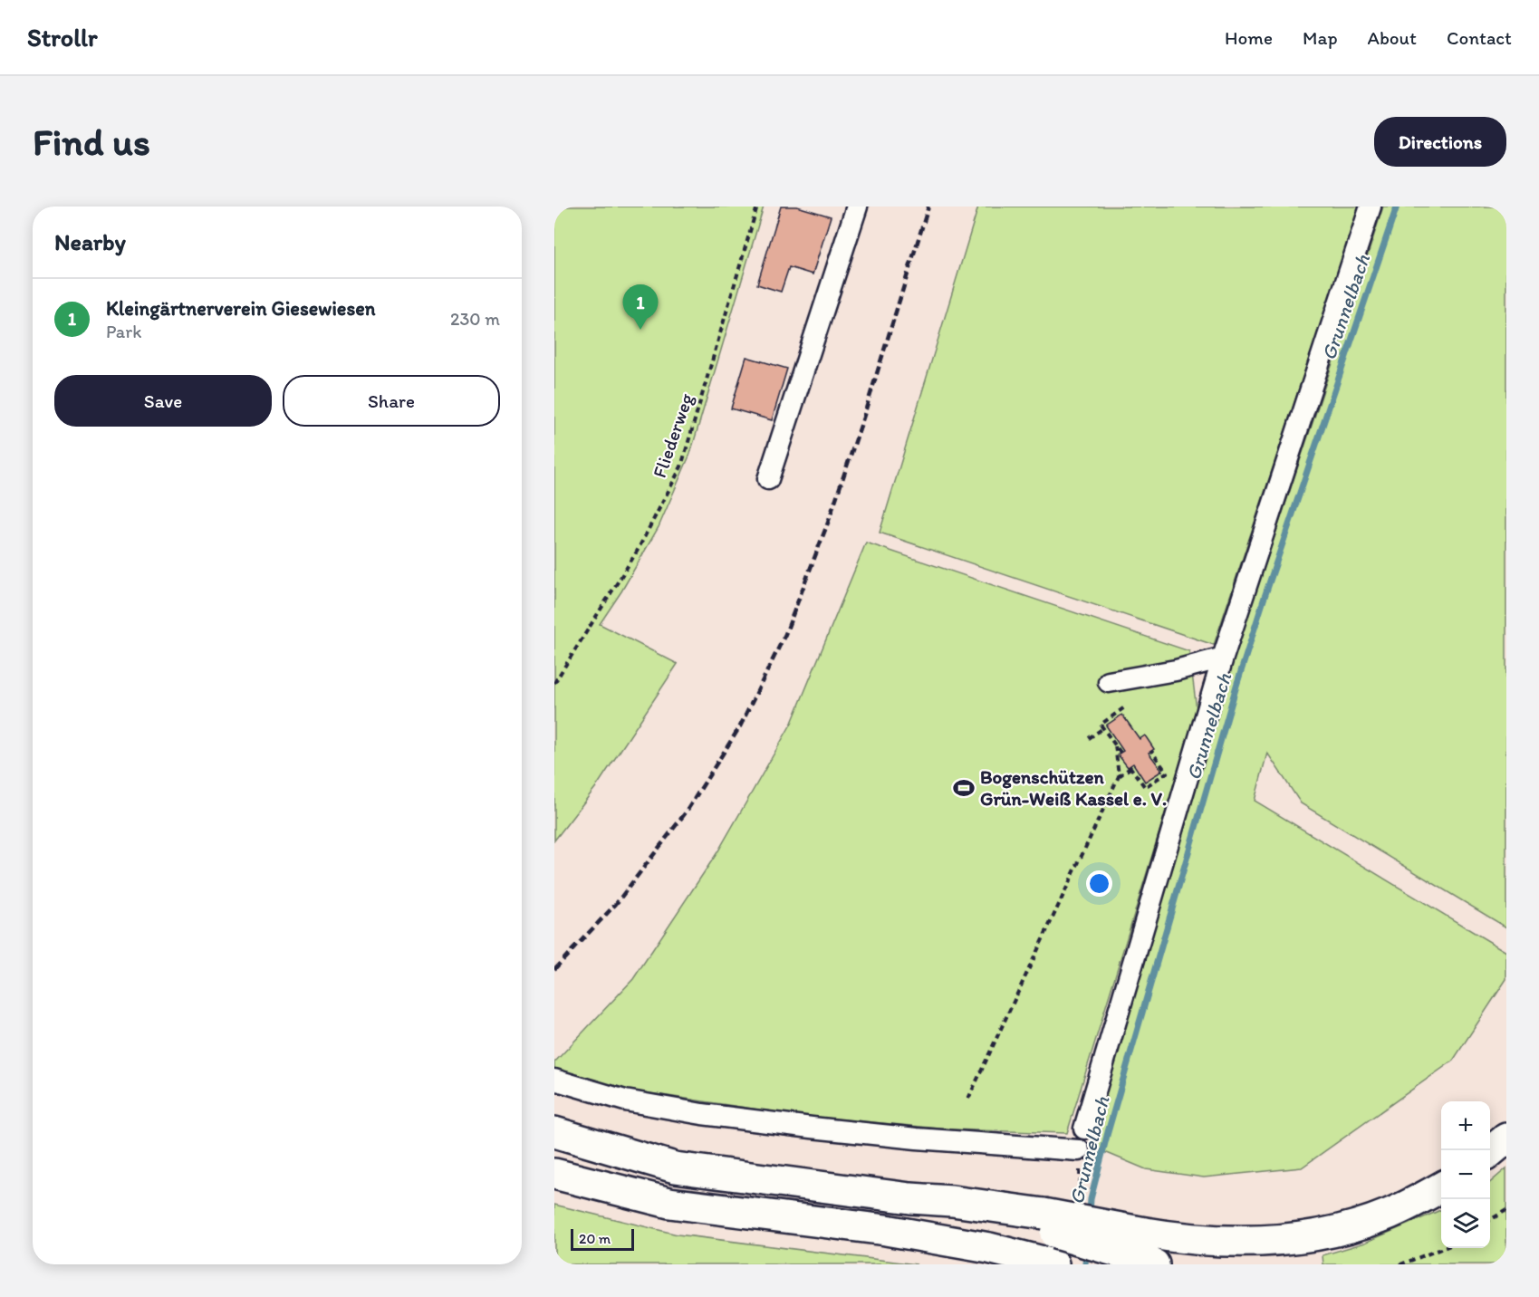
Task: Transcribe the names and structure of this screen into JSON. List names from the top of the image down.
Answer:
{
  "streets": {
    "path": ["Fliederweg"]
  },
  "water": ["Grunnelbach"],
  "places": {
    "sports": ["Bogenschützen Grün-Weiß Kassel e. V."]
  },
  "scale_bar": "20 m",
  "page": {
    "header": "Strollr",
    "nav": [
      "Home",
      "Map",
      "About",
      "Contact"
    ],
    "buttons": [
      "Directions",
      ["Save", "Share"]
    ],
    "title": "Find us",
    "heading": "Nearby",
    "list": [
      {
        "mark": "1",
        "name": "Kleingärtnerverein Giesewiesen",
        "note": "Park",
        "value": "230 m"
      }
    ],
    "pins": "1",
    "map_buttons": ["+", "−"],
    "scale": "20 m"
  }
}
